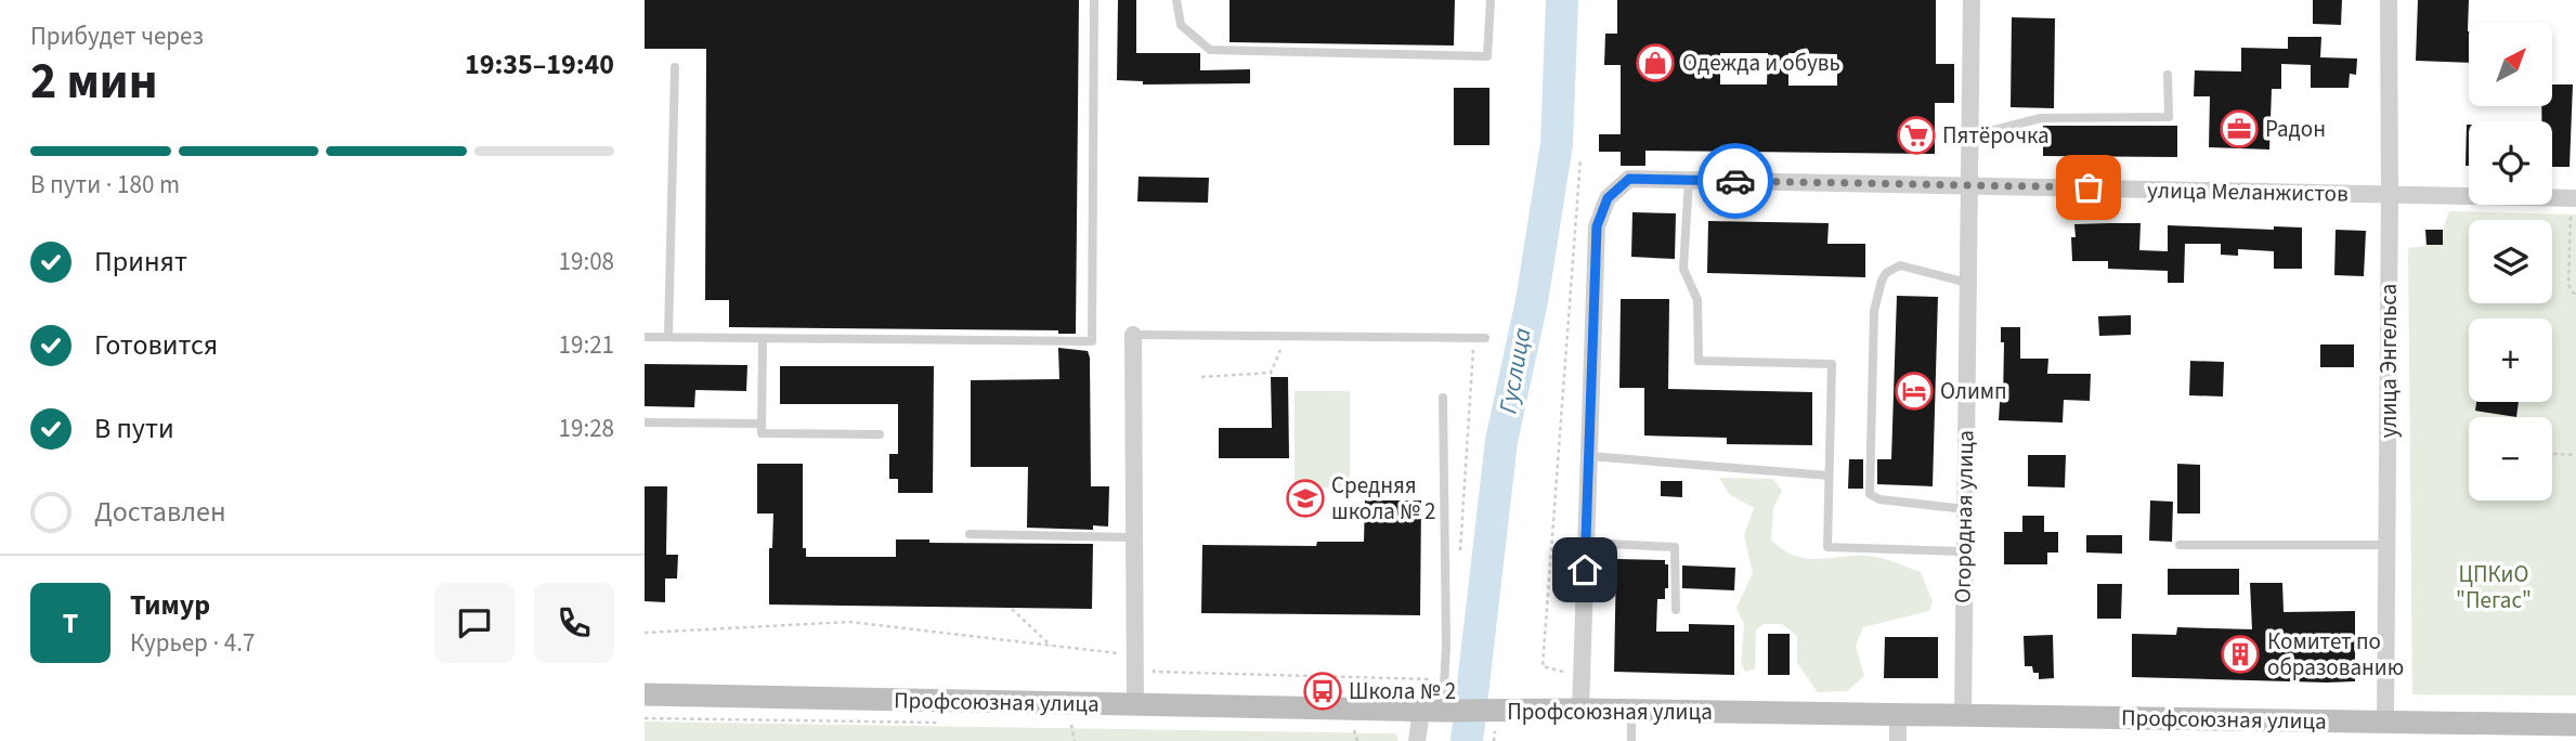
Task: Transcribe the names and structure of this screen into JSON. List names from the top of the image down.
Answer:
{
  "streets": {
    "main road": ["Профсоюзная улица"],
    "street": ["улица Меланжистов", "улица Энгельса", "Огородная улица"]
  },
  "crossings": [
    ["улица Меланжистов", "улица Энгельса"],
    ["улица Меланжистов", "Огородная улица"],
    ["улица Энгельса", "Профсоюзная улица"],
    ["Огородная улица", "Профсоюзная улица"]
  ],
  "water": ["Гуслица"],
  "parks": ["ЦПКиО \"Пегас\""],
  "places": {
    "shop": ["Одежда и обувь"],
    "office": ["Радон"],
    "supermarket": ["Пятёрочка"],
    "hotel": ["Олимп"],
    "school or university": ["Средняя школа № 2"],
    "building": ["Комитет по образованию"],
    "bus stop": ["Школа № 2"]
  },
  "north": "top right",
  "page": {
    "heading": ["2 мин", "Прибудет через", "19:35–19:40"],
    "panel": ["Тимур", "Курьер · 4.7"],
    "map_buttons": ["+", "−"],
    "bar": "В пути · 180 m",
    "list": [
      ["Принят", "19:08"],
      ["Готовится", "19:21"],
      ["В пути", "19:28"],
      "Доставлен"
    ],
    "round": "Т"
  }
}
